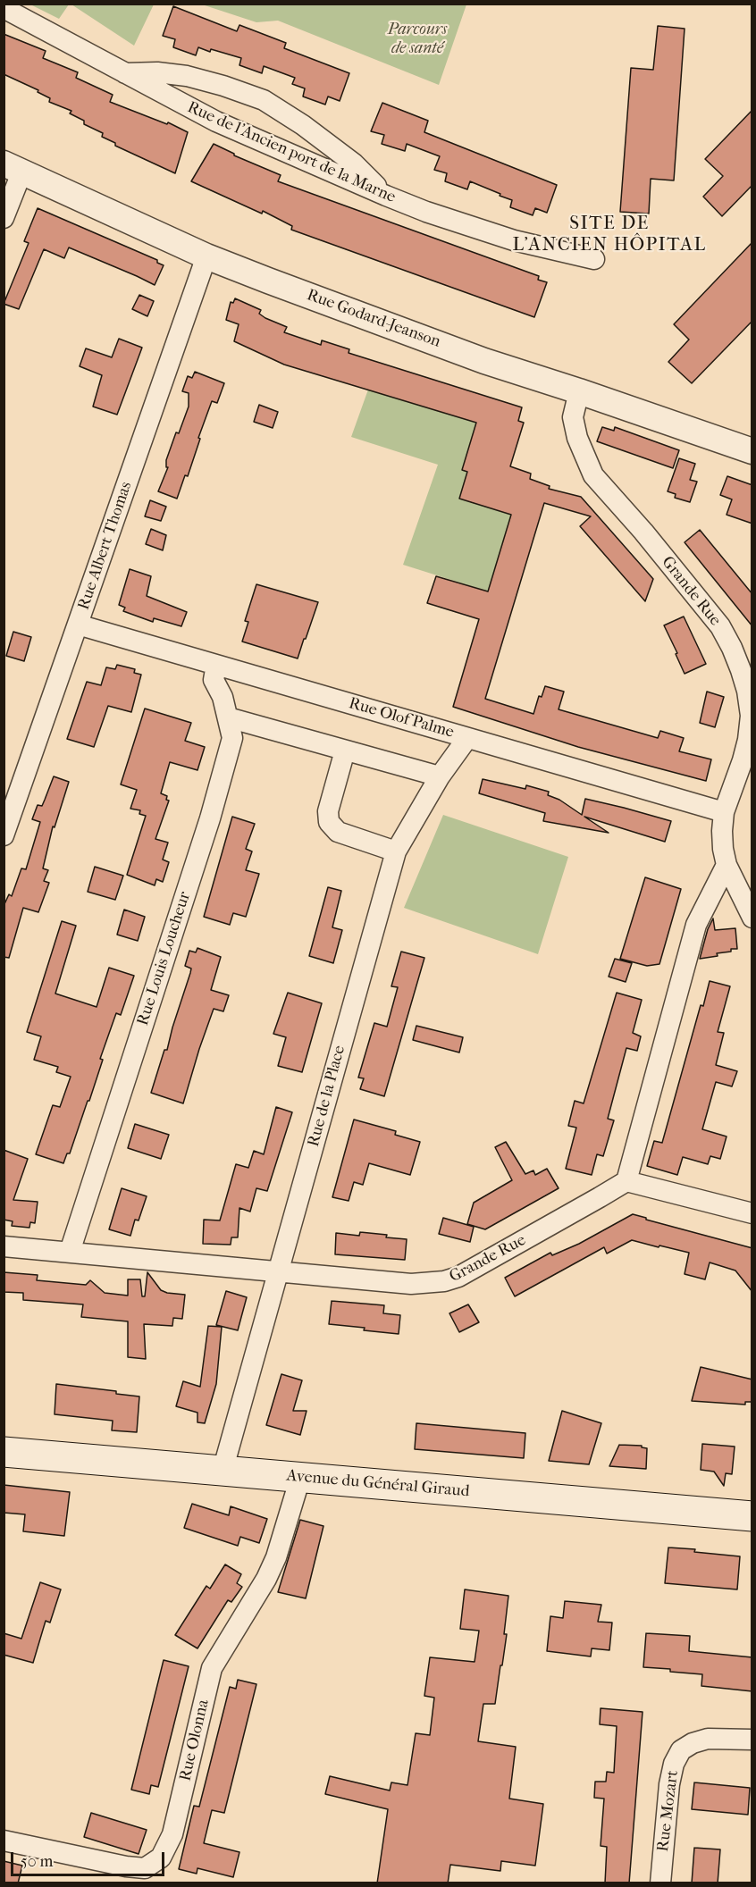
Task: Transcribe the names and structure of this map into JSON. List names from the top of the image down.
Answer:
{
  "streets": {
    "main road": ["Avenue du Général Giraud"],
    "street": [
      "Rue de l'Ancien port de la Marne",
      "Rue Godard-Jeanson",
      "Rue Albert Thomas",
      "Grande Rue",
      "Rue Olof Palme",
      "Rue Louis Loucheur",
      "Rue de la Place",
      "Rue Olonna",
      "Rue Mozart"
    ]
  },
  "crossings": [
    ["Rue Godard-Jeanson", "Rue Albert Thomas"],
    ["Rue Godard-Jeanson", "Grande Rue"],
    ["Rue Albert Thomas", "Rue Olof Palme"],
    ["Grande Rue", "Rue Olof Palme"],
    ["Grande Rue", "Rue Louis Loucheur"],
    ["Grande Rue", "Rue de la Place"],
    ["Rue Olof Palme", "Rue Louis Loucheur"],
    ["Rue Olof Palme", "Rue de la Place"],
    ["Rue de la Place", "Avenue du Général Giraud"],
    ["Avenue du Général Giraud", "Rue Olonna"]
  ],
  "districts": ["SITE DE L'ANCIEN HÔPITAL"],
  "parks": ["Parcours de santé"],
  "scale_bar": "50 m"
}
